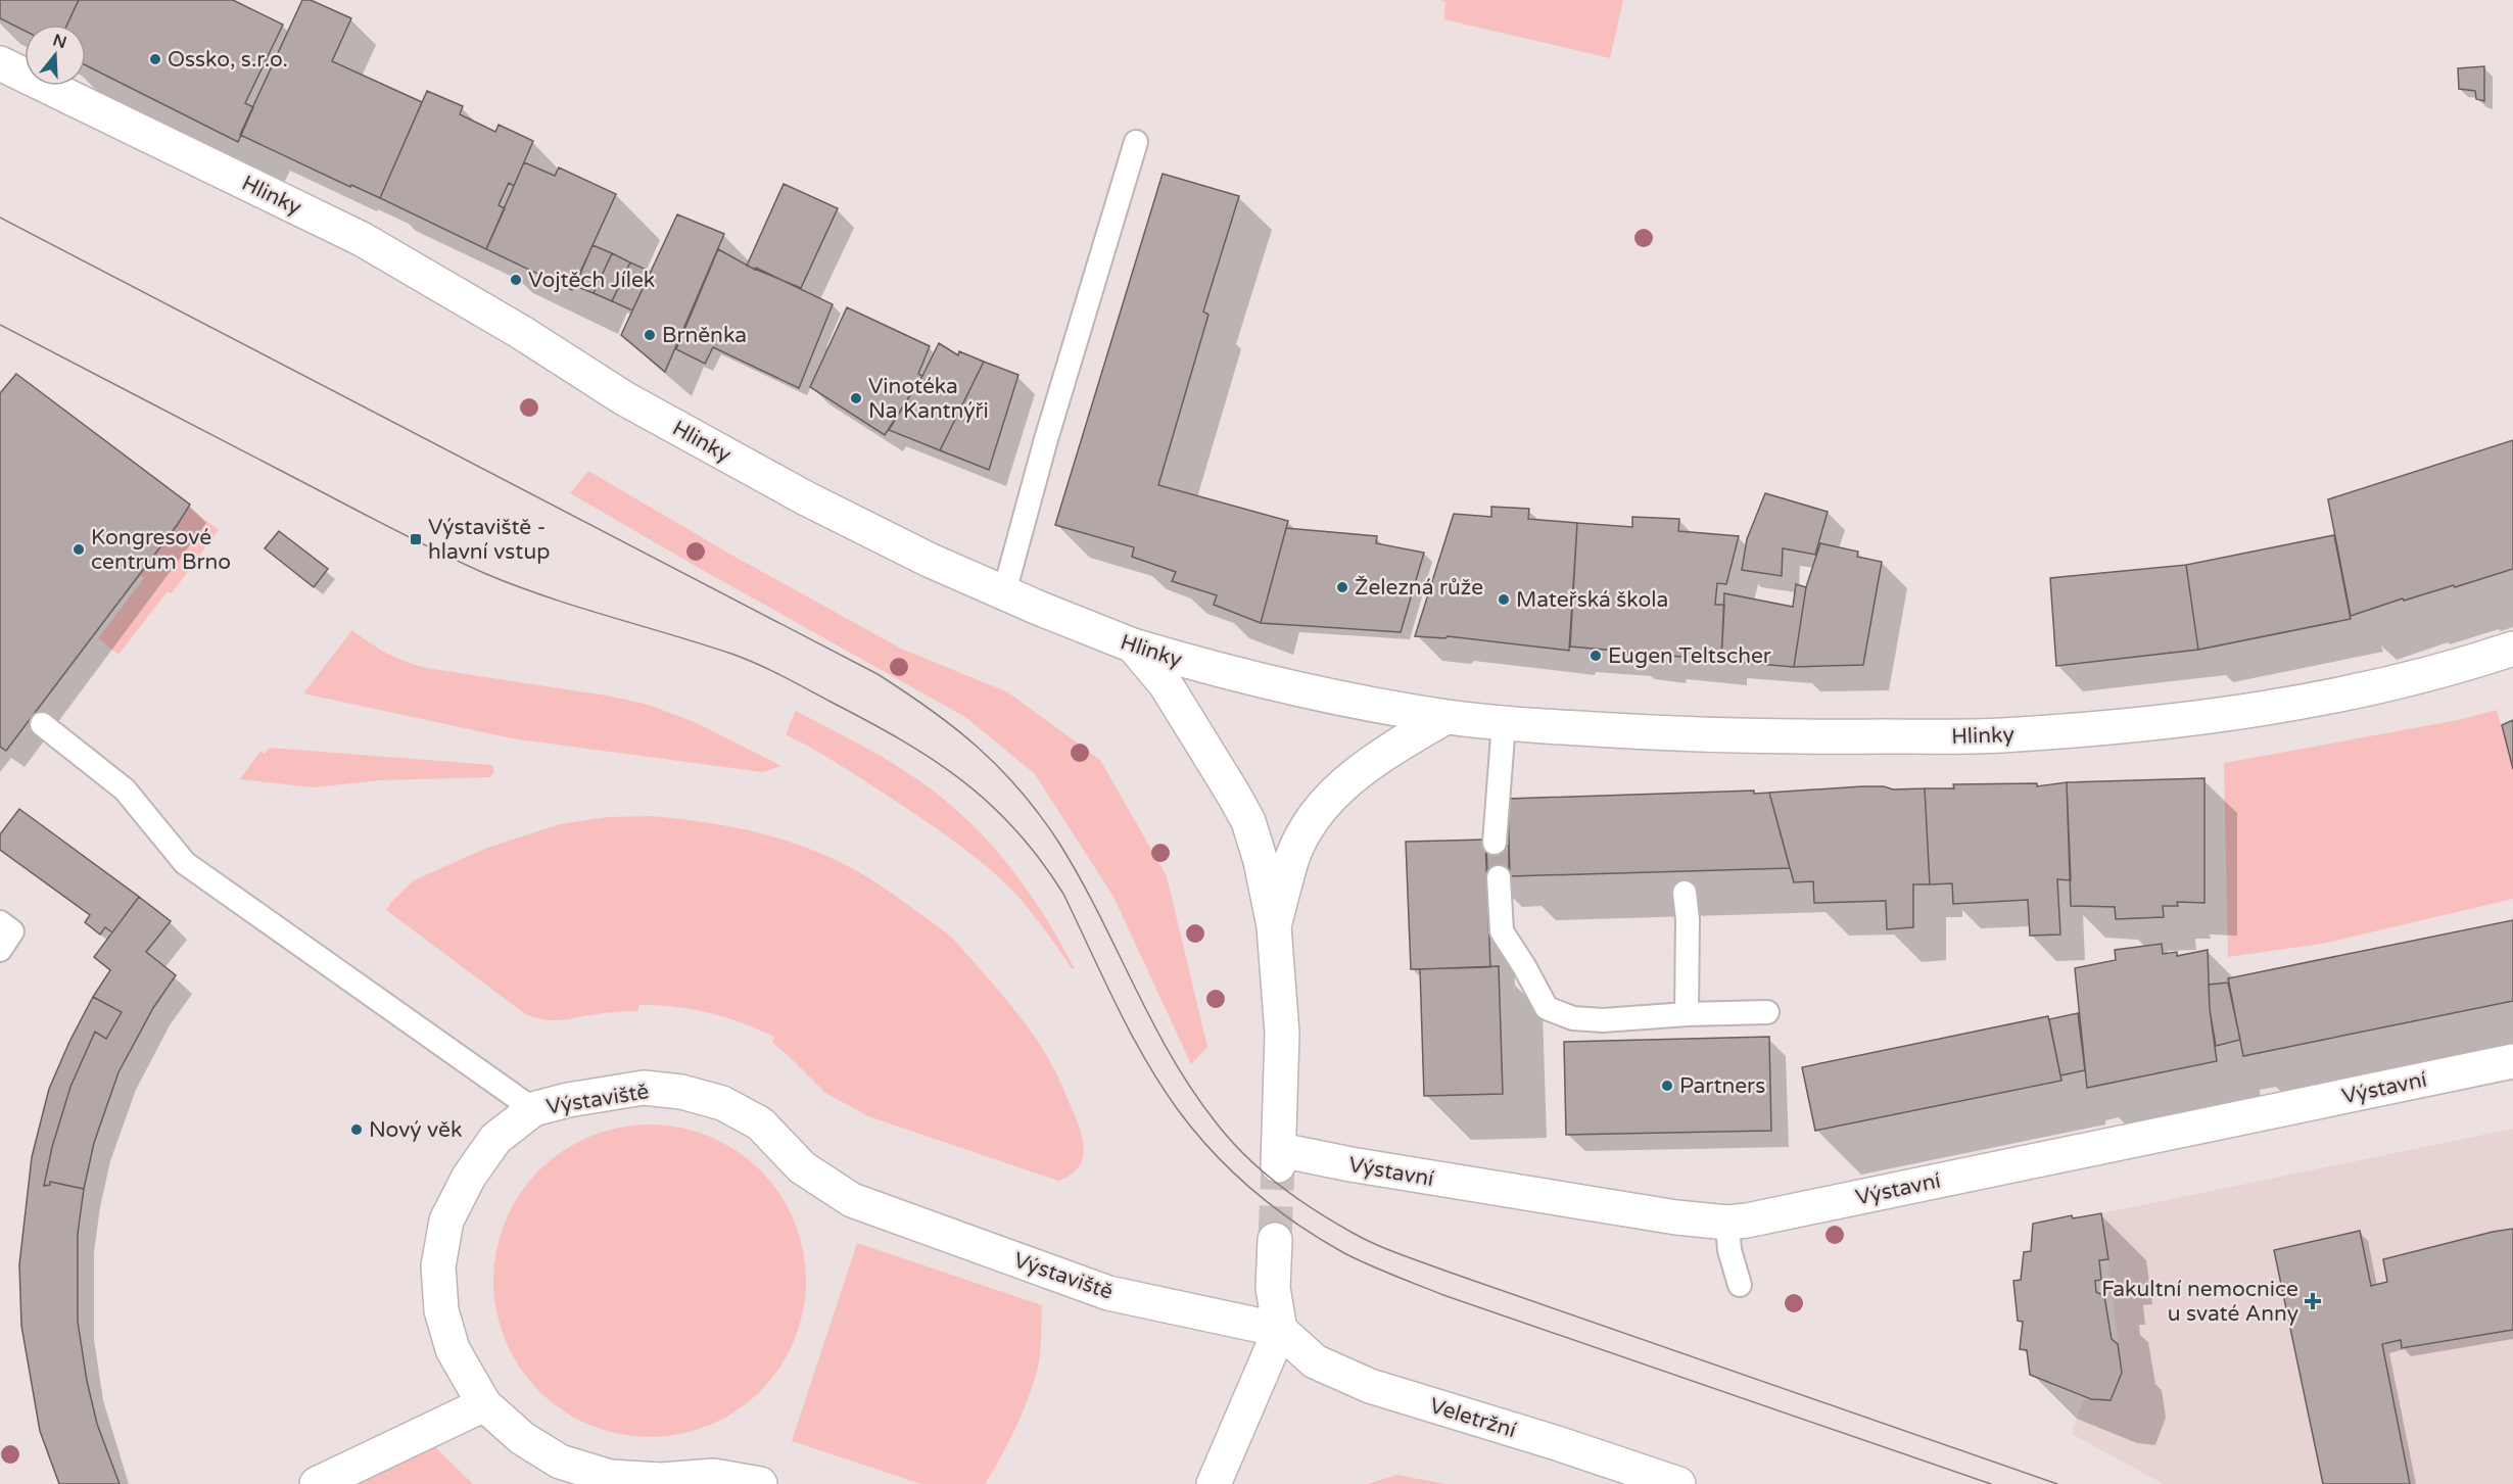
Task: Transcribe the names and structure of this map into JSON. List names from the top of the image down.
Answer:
{
  "streets": {
    "street": [
      "Hlinky",
      "Výstavní",
      "Výstaviště",
      "Veletržní"
    ]
  },
  "crossings": [
    ["Hlinky", "Výstavní"],
    ["Výstaviště", "Veletržní"]
  ],
  "places": {
    "other": [
      "Ossko, s.r.o.",
      "Vojtěch Jílek",
      "Brněnka",
      "Vinotéka Na Kantnýři",
      "Kongresové centrum Brno",
      "Železná růže",
      "Mateřská škola",
      "Eugen Teltscher",
      "Partners",
      "Nový věk"
    ],
    "transit": ["Výstaviště - hlavní vstup"],
    "health": ["Fakultní nemocnice u svaté Anny"]
  },
  "north": "top"
}
